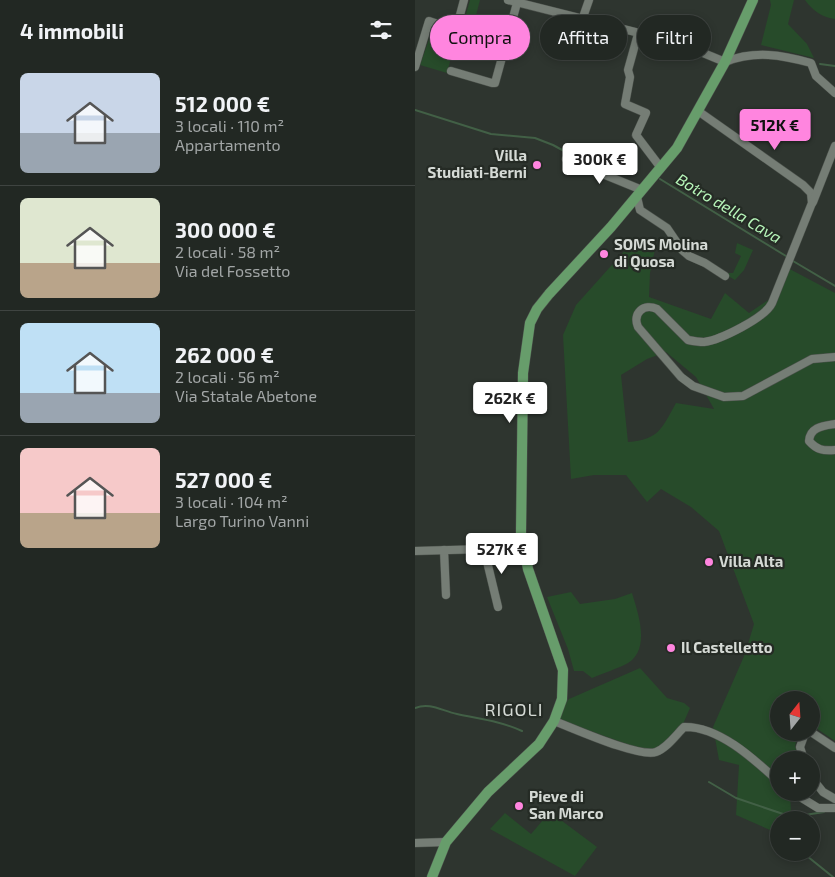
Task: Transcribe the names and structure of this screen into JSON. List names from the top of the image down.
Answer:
{
  "districts": ["RIGOLI"],
  "water": ["Botro della Cava"],
  "places": [
    "Villa Studiati-Berni",
    "SOMS Molina di Quosa",
    "Villa Alta",
    "Il Castelletto",
    "Pieve di San Marco"
  ],
  "north": "top",
  "page": {
    "heading": "4 immobili",
    "chip": ["Compra", "Affitta", "Filtri"],
    "list": [
      {
        "name": "512 000 €",
        "note": "3 locali · 110 m² · Appartamento"
      },
      {
        "name": "300 000 €",
        "note": "2 locali · 58 m² · Via del Fossetto"
      },
      {
        "name": "262 000 €",
        "note": "2 locali · 56 m² · Via Statale Abetone"
      },
      {
        "name": "527 000 €",
        "note": "3 locali · 104 m² · Largo Turino Vanni"
      }
    ],
    "price": [
      "512K €",
      "300K €",
      "262K €",
      "527K €"
    ],
    "map_buttons": ["+", "−"]
  }
}
